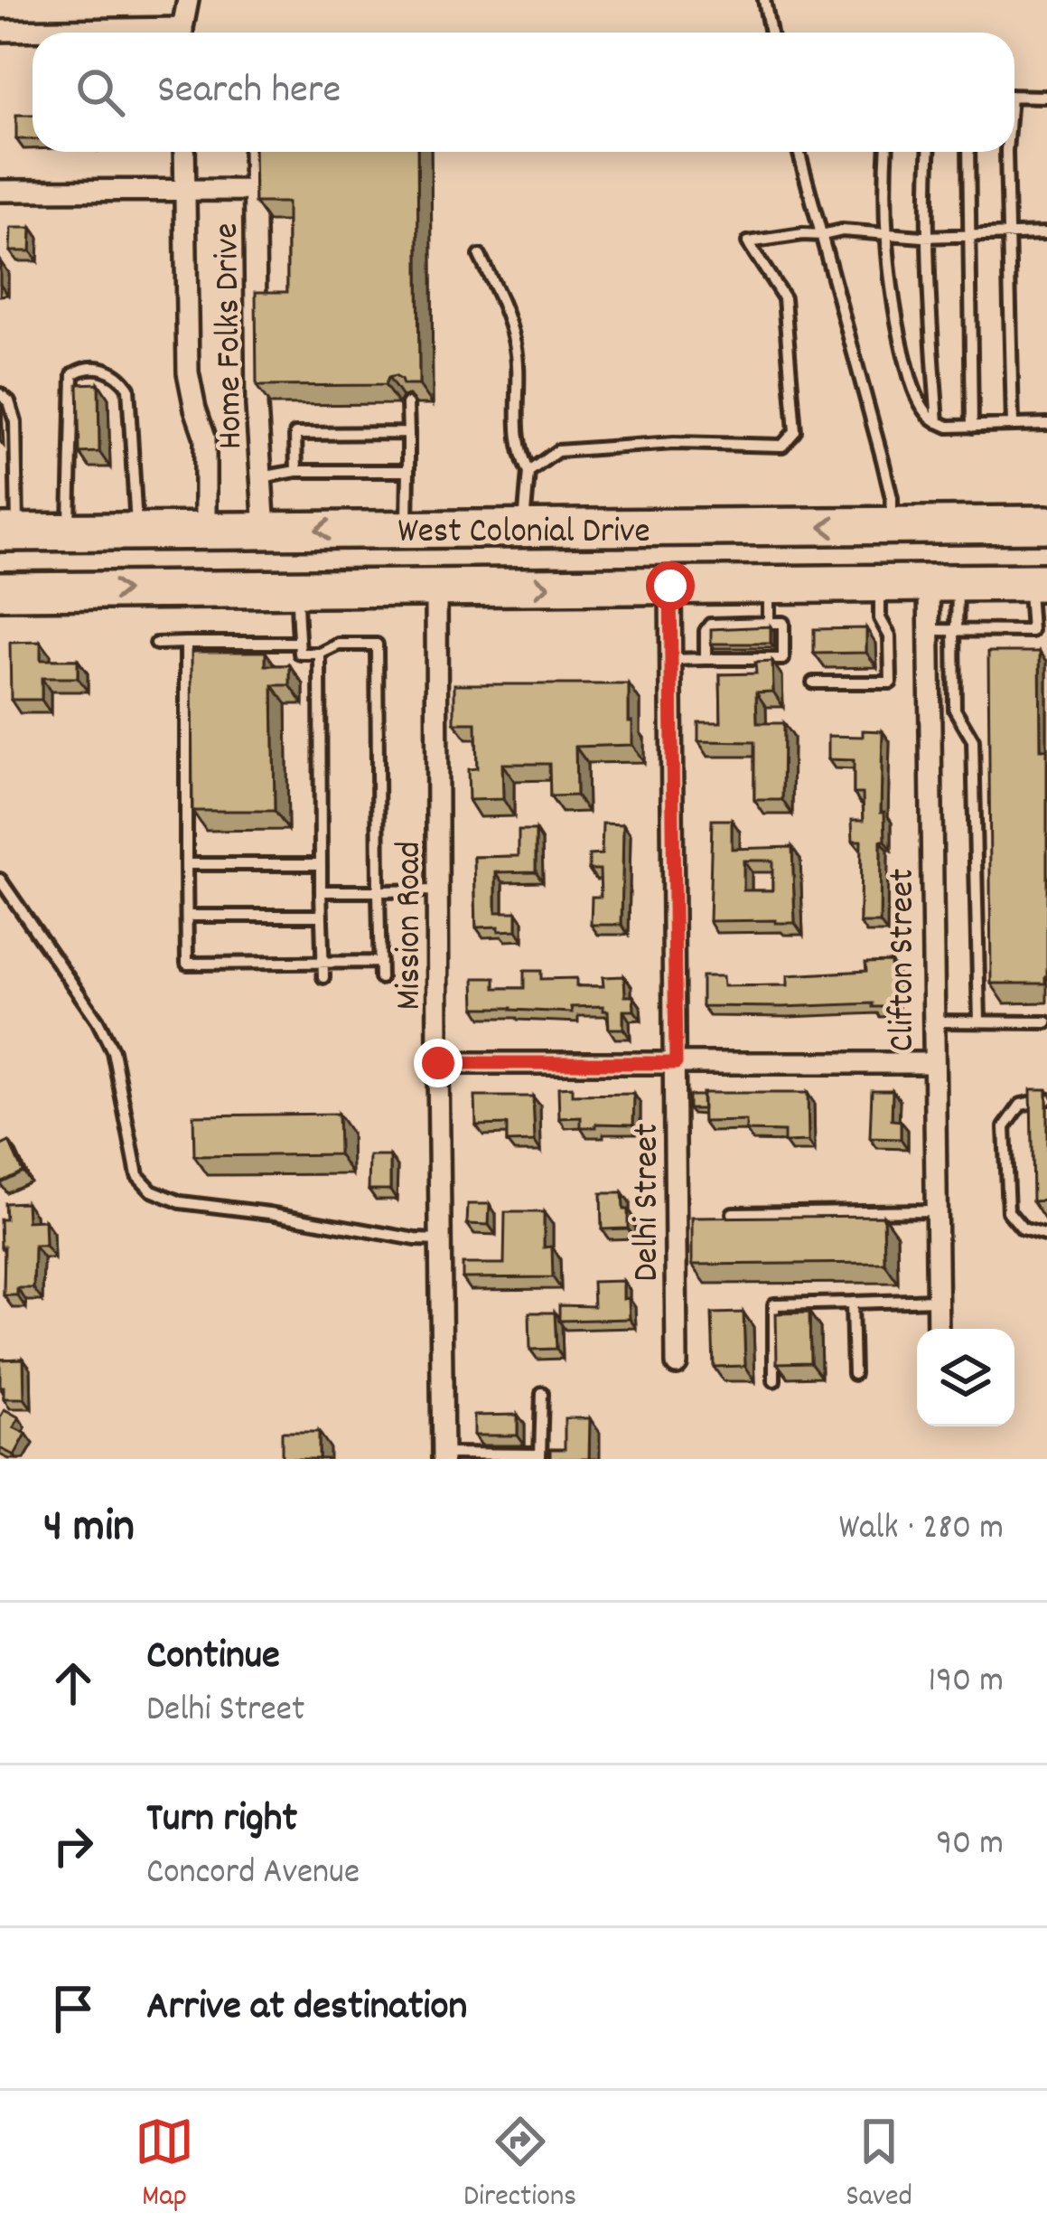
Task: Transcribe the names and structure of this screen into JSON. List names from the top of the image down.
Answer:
{
  "streets": {
    "highway": ["West Colonial Drive"],
    "street": [
      "Home Folks Drive",
      "Mission Road",
      "Clifton Street",
      "Delhi Street"
    ]
  },
  "crossings": [
    ["Home Folks Drive", "West Colonial Drive"],
    ["West Colonial Drive", "Mission Road"],
    ["West Colonial Drive", "Clifton Street"],
    ["West Colonial Drive", "Delhi Street"]
  ],
  "page": {
    "search": "Search here",
    "heading": ["4 min", "Walk · 280 m"],
    "list": [
      ["Continue", "Delhi Street", "190 m"],
      ["Turn right", "Concord Avenue", "90 m"],
      "Arrive at destination"
    ],
    "nav": ["Map", "Directions", "Saved"]
  }
}
